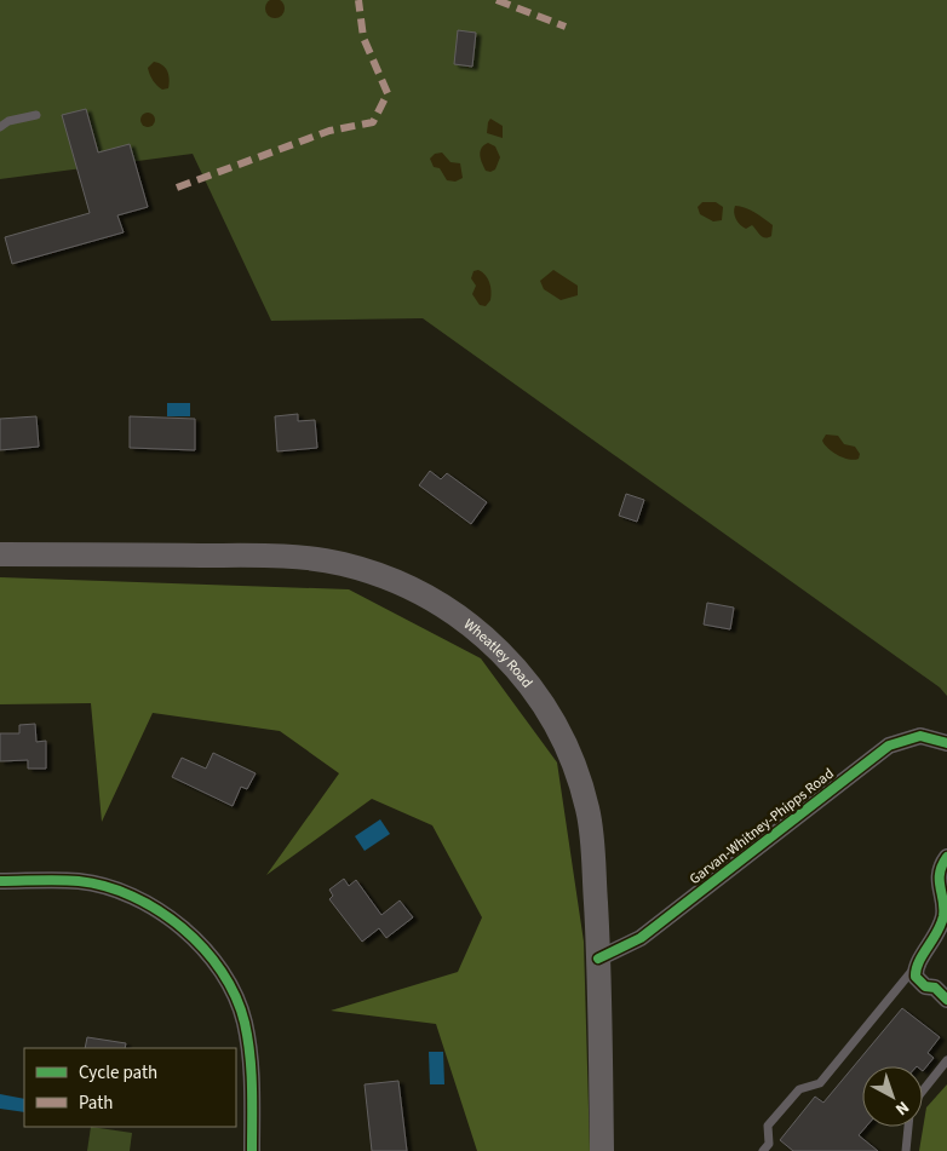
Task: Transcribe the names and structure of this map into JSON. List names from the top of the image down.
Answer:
{
  "streets": {
    "main road": ["Wheatley Road"],
    "street": ["Garvan-Whitney-Phipps Road"]
  },
  "crossings": [
    ["Wheatley Road", "Garvan-Whitney-Phipps Road"]
  ],
  "legend": ["Cycle path", "Path"],
  "north": "bottom right"
}
